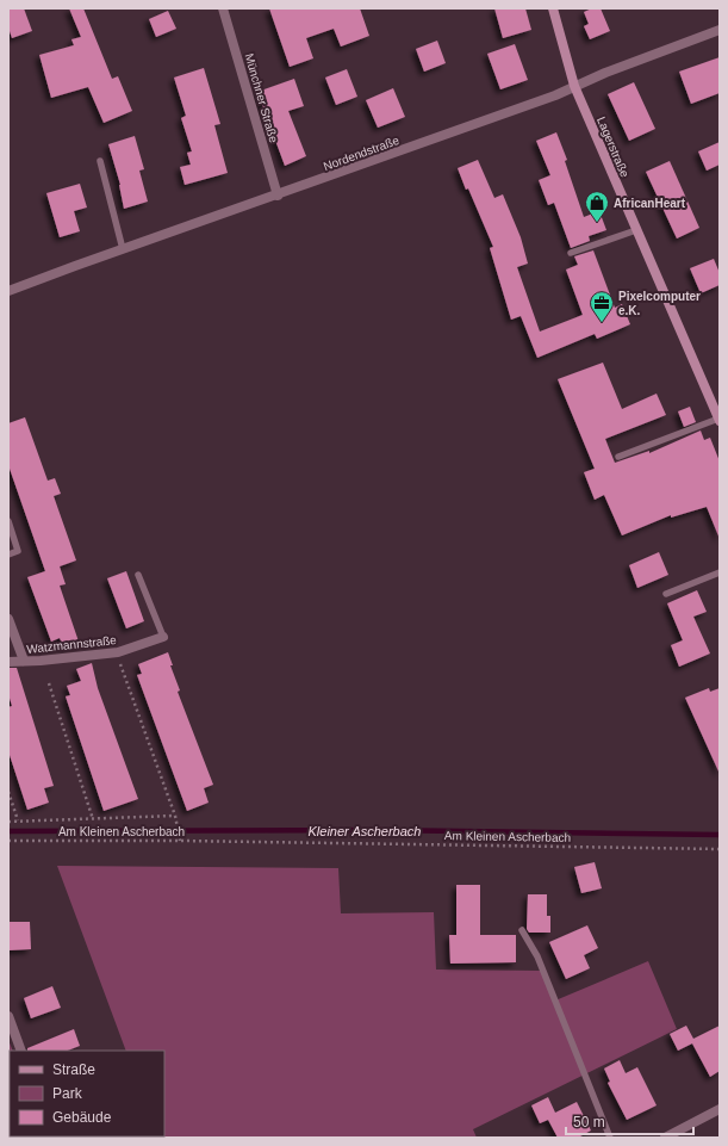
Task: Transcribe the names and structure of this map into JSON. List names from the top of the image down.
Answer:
{
  "streets": {
    "street": [
      "Münchner Straße",
      "Lagerstraße",
      "Nordendstraße",
      "Watzmannstraße"
    ],
    "path": ["Am Kleinen Ascherbach"]
  },
  "crossings": [
    ["Münchner Straße", "Nordendstraße"],
    ["Lagerstraße", "Nordendstraße"]
  ],
  "water": ["Kleiner Ascherbach"],
  "places": {
    "shop": ["AfricanHeart"],
    "office": ["Pixelcomputer e.K."]
  },
  "legend": ["Straße", "Park", "Gebäude"],
  "scale_bar": "50 m"
}
